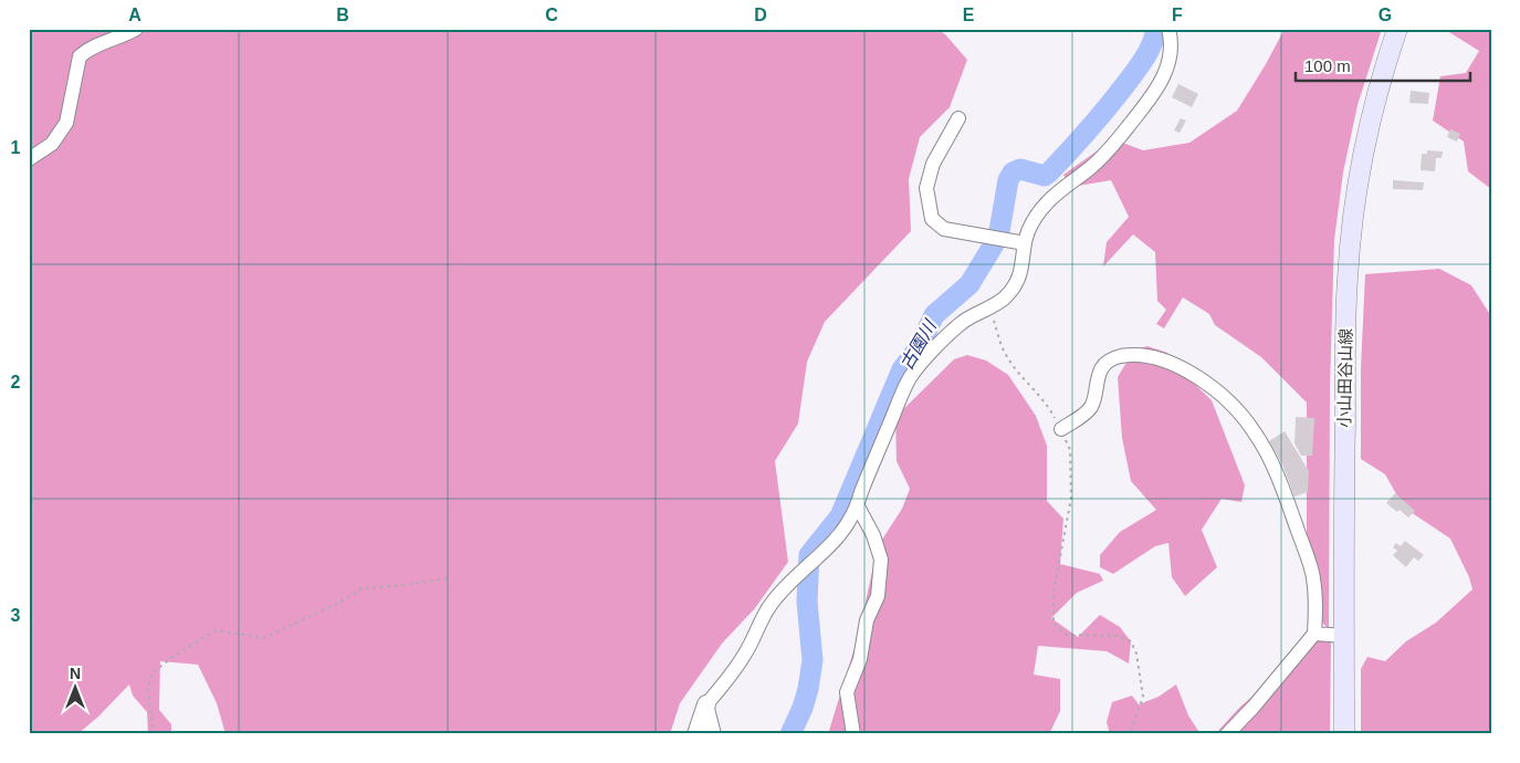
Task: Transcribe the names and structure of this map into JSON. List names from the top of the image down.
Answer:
{
  "streets": {
    "main road": ["小山田谷山線"]
  },
  "water": ["古園川"],
  "scale_bar": "100 m",
  "north": "top",
  "grid": {
    "columns": [
      "A",
      "B",
      "C",
      "D",
      "E",
      "F",
      "G"
    ],
    "rows": ["1", "2", "3"]
  }
}
